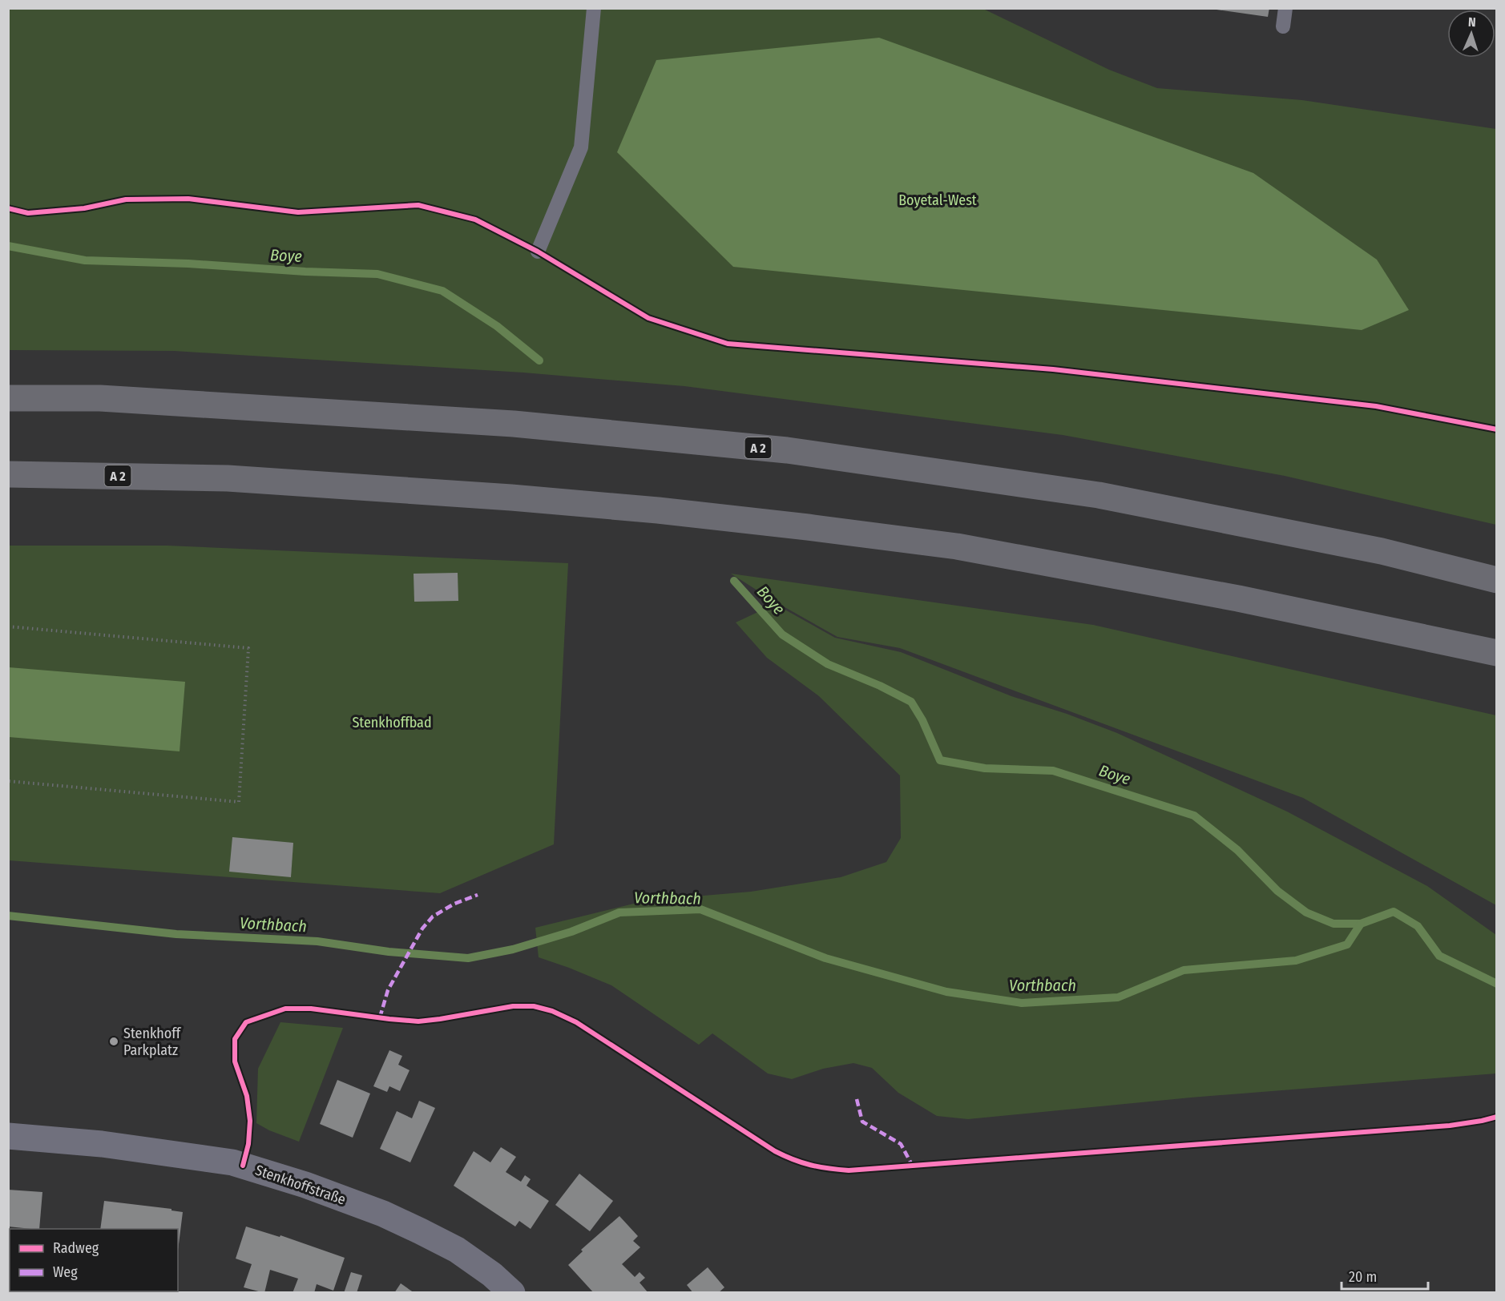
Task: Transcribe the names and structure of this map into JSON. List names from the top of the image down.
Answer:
{
  "streets": {
    "highway": ["A 2"],
    "street": ["Stenkhoffstraße"]
  },
  "water": ["Boye", "Vorthbach"],
  "parks": ["Boyetal-West", "Stenkhoffbad"],
  "places": ["Stenkhoff Parkplatz"],
  "legend": ["Radweg", "Weg"],
  "scale_bar": "20 m",
  "north": "top"
}
